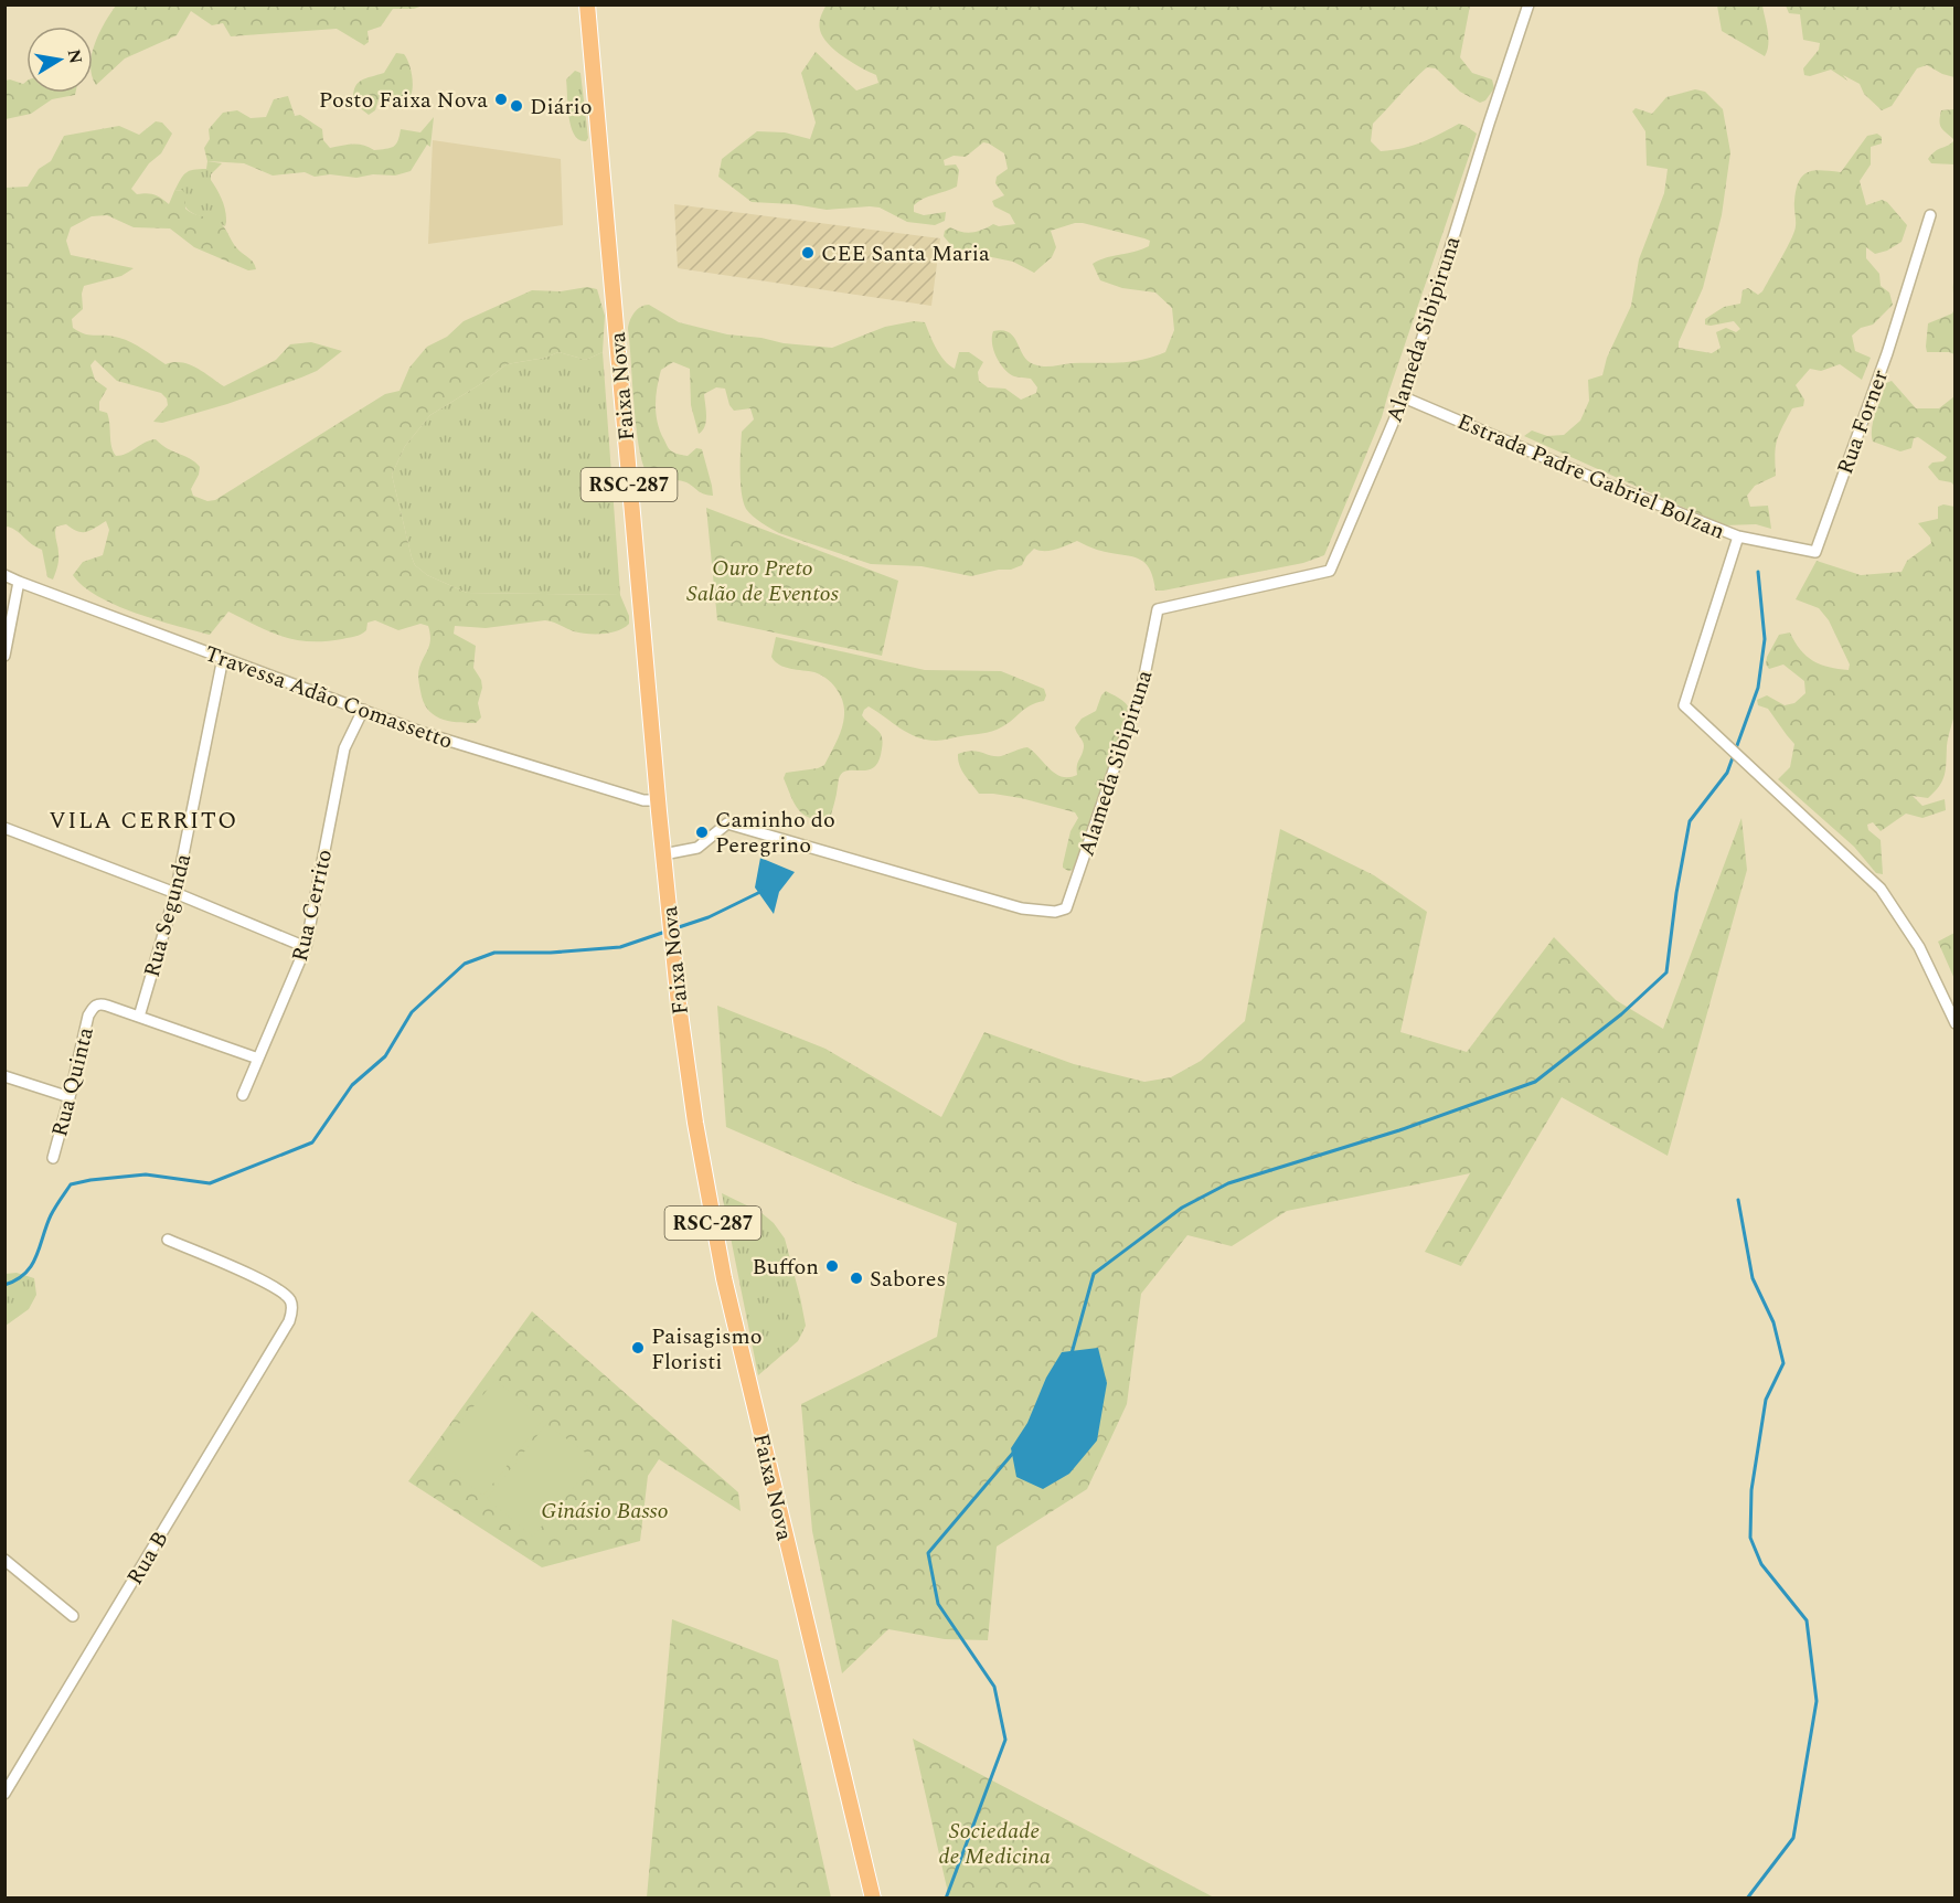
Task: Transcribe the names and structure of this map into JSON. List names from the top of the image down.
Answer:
{
  "streets": {
    "highway": ["Faixa Nova", "RSC-287"],
    "street": [
      "Alameda Sibipiruna",
      "Rua Forner",
      "Estrada Padre Gabriel Bolzan",
      "Travessa Adão Comassetto",
      "Rua Cerrito",
      "Rua Segunda",
      "Rua Quinta",
      "Rua B"
    ]
  },
  "crossings": [
    ["Alameda Sibipiruna", "Faixa Nova"],
    ["Alameda Sibipiruna", "Estrada Padre Gabriel Bolzan"],
    ["Faixa Nova", "Travessa Adão Comassetto"],
    ["Rua Forner", "Estrada Padre Gabriel Bolzan"],
    ["Travessa Adão Comassetto", "Rua Cerrito"],
    ["Travessa Adão Comassetto", "Rua Segunda"],
    ["Rua Segunda", "Rua Quinta"]
  ],
  "districts": ["VILA CERRITO"],
  "parks": ["Ouro Preto Salão de Eventos", "Ginásio Basso", "Sociedade de Medicina"],
  "places": [
    "Posto Faixa Nova",
    "Diário",
    "CEE Santa Maria",
    "Caminho do Peregrino",
    "Buffon",
    "Sabores",
    "Paisagismo Floristi"
  ],
  "north": "right"
}
